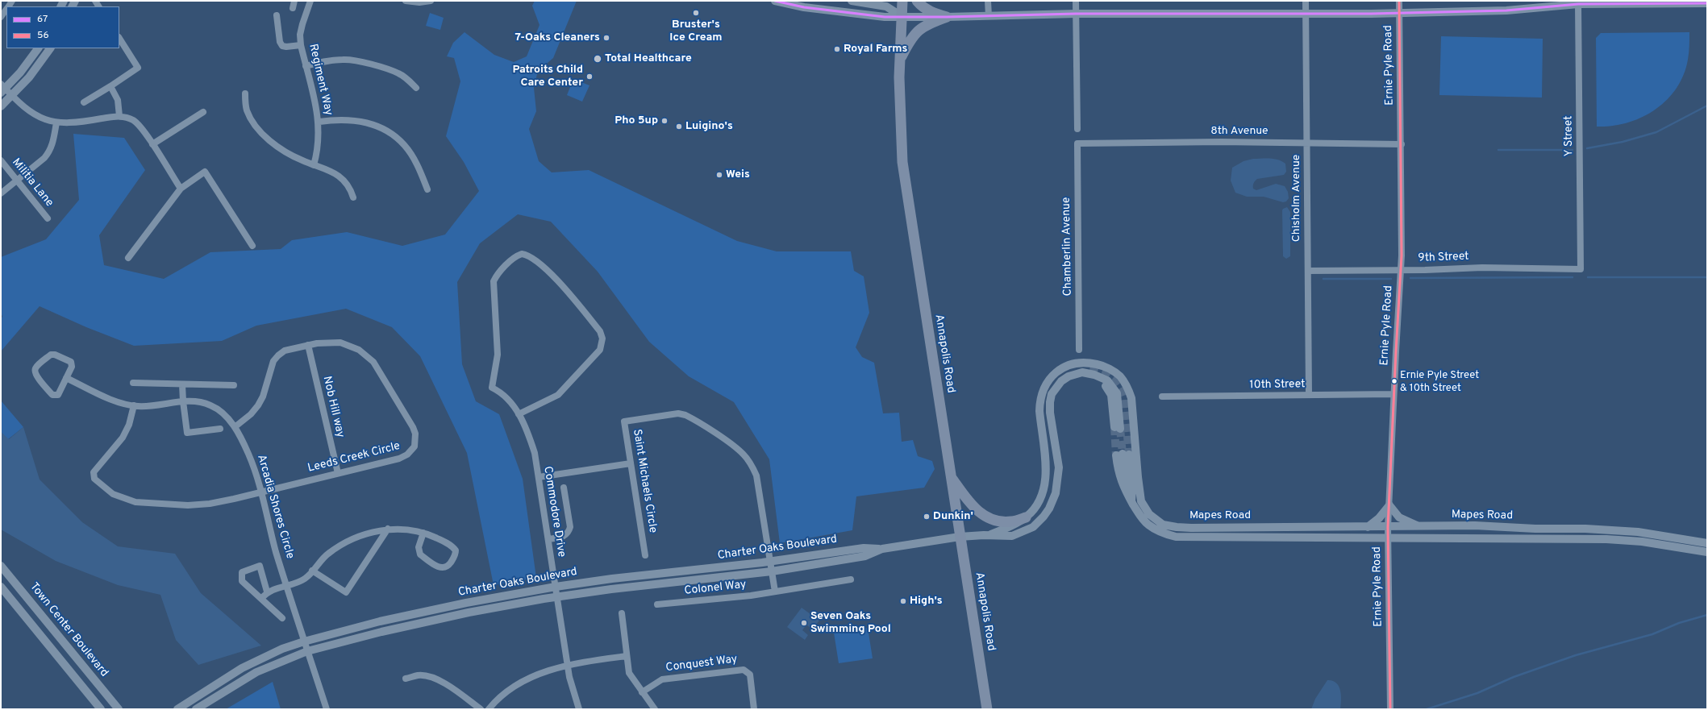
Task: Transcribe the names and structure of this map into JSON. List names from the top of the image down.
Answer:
{
  "streets": {
    "main road": ["Annapolis Road"],
    "street": [
      "Ernie Pyle Road",
      "Regiment Way",
      "8th Avenue",
      "Y Street",
      "Militia Lane",
      "Chisholm Avenue",
      "Chamberlin Avenue",
      "9th Street",
      "10th Street",
      "Nob Hill way",
      "Leeds Creek Circle",
      "Saint Michaels Circle",
      "Arcadia Shores Circle",
      "Commodore Drive",
      "Mapes Road",
      "Charter Oaks Boulevard",
      "Colonel Way",
      "Town Center Boulevard",
      "Conquest Way"
    ]
  },
  "crossings": [
    ["Ernie Pyle Road", "8th Avenue"],
    ["Ernie Pyle Road", "9th Street"],
    ["Ernie Pyle Road", "10th Street"],
    ["Ernie Pyle Road", "Mapes Road"],
    ["8th Avenue", "Chisholm Avenue"],
    ["8th Avenue", "Chamberlin Avenue"],
    ["Y Street", "9th Street"],
    ["Chisholm Avenue", "9th Street"],
    ["Chisholm Avenue", "10th Street"],
    ["Annapolis Road", "Mapes Road"],
    ["Annapolis Road", "Charter Oaks Boulevard"],
    ["Nob Hill way", "Leeds Creek Circle"],
    ["Leeds Creek Circle", "Arcadia Shores Circle"],
    ["Saint Michaels Circle", "Charter Oaks Boulevard"],
    ["Arcadia Shores Circle", "Charter Oaks Boulevard"],
    ["Commodore Drive", "Charter Oaks Boulevard"],
    ["Mapes Road", "Charter Oaks Boulevard"]
  ],
  "places": [
    "Bruster's Ice Cream",
    "7-Oaks Cleaners",
    "Royal Farms",
    "Total Healthcare",
    "Patroits Child Care Center",
    "Pho 5up",
    "Luigino's",
    "Weis",
    "Ernie Pyle Street & 10th Street",
    "Dunkin'",
    "High's",
    "Seven Oaks Swimming Pool"
  ],
  "lines": ["transit line 67", "transit line 56"],
  "legend": ["67", "56"]
}
